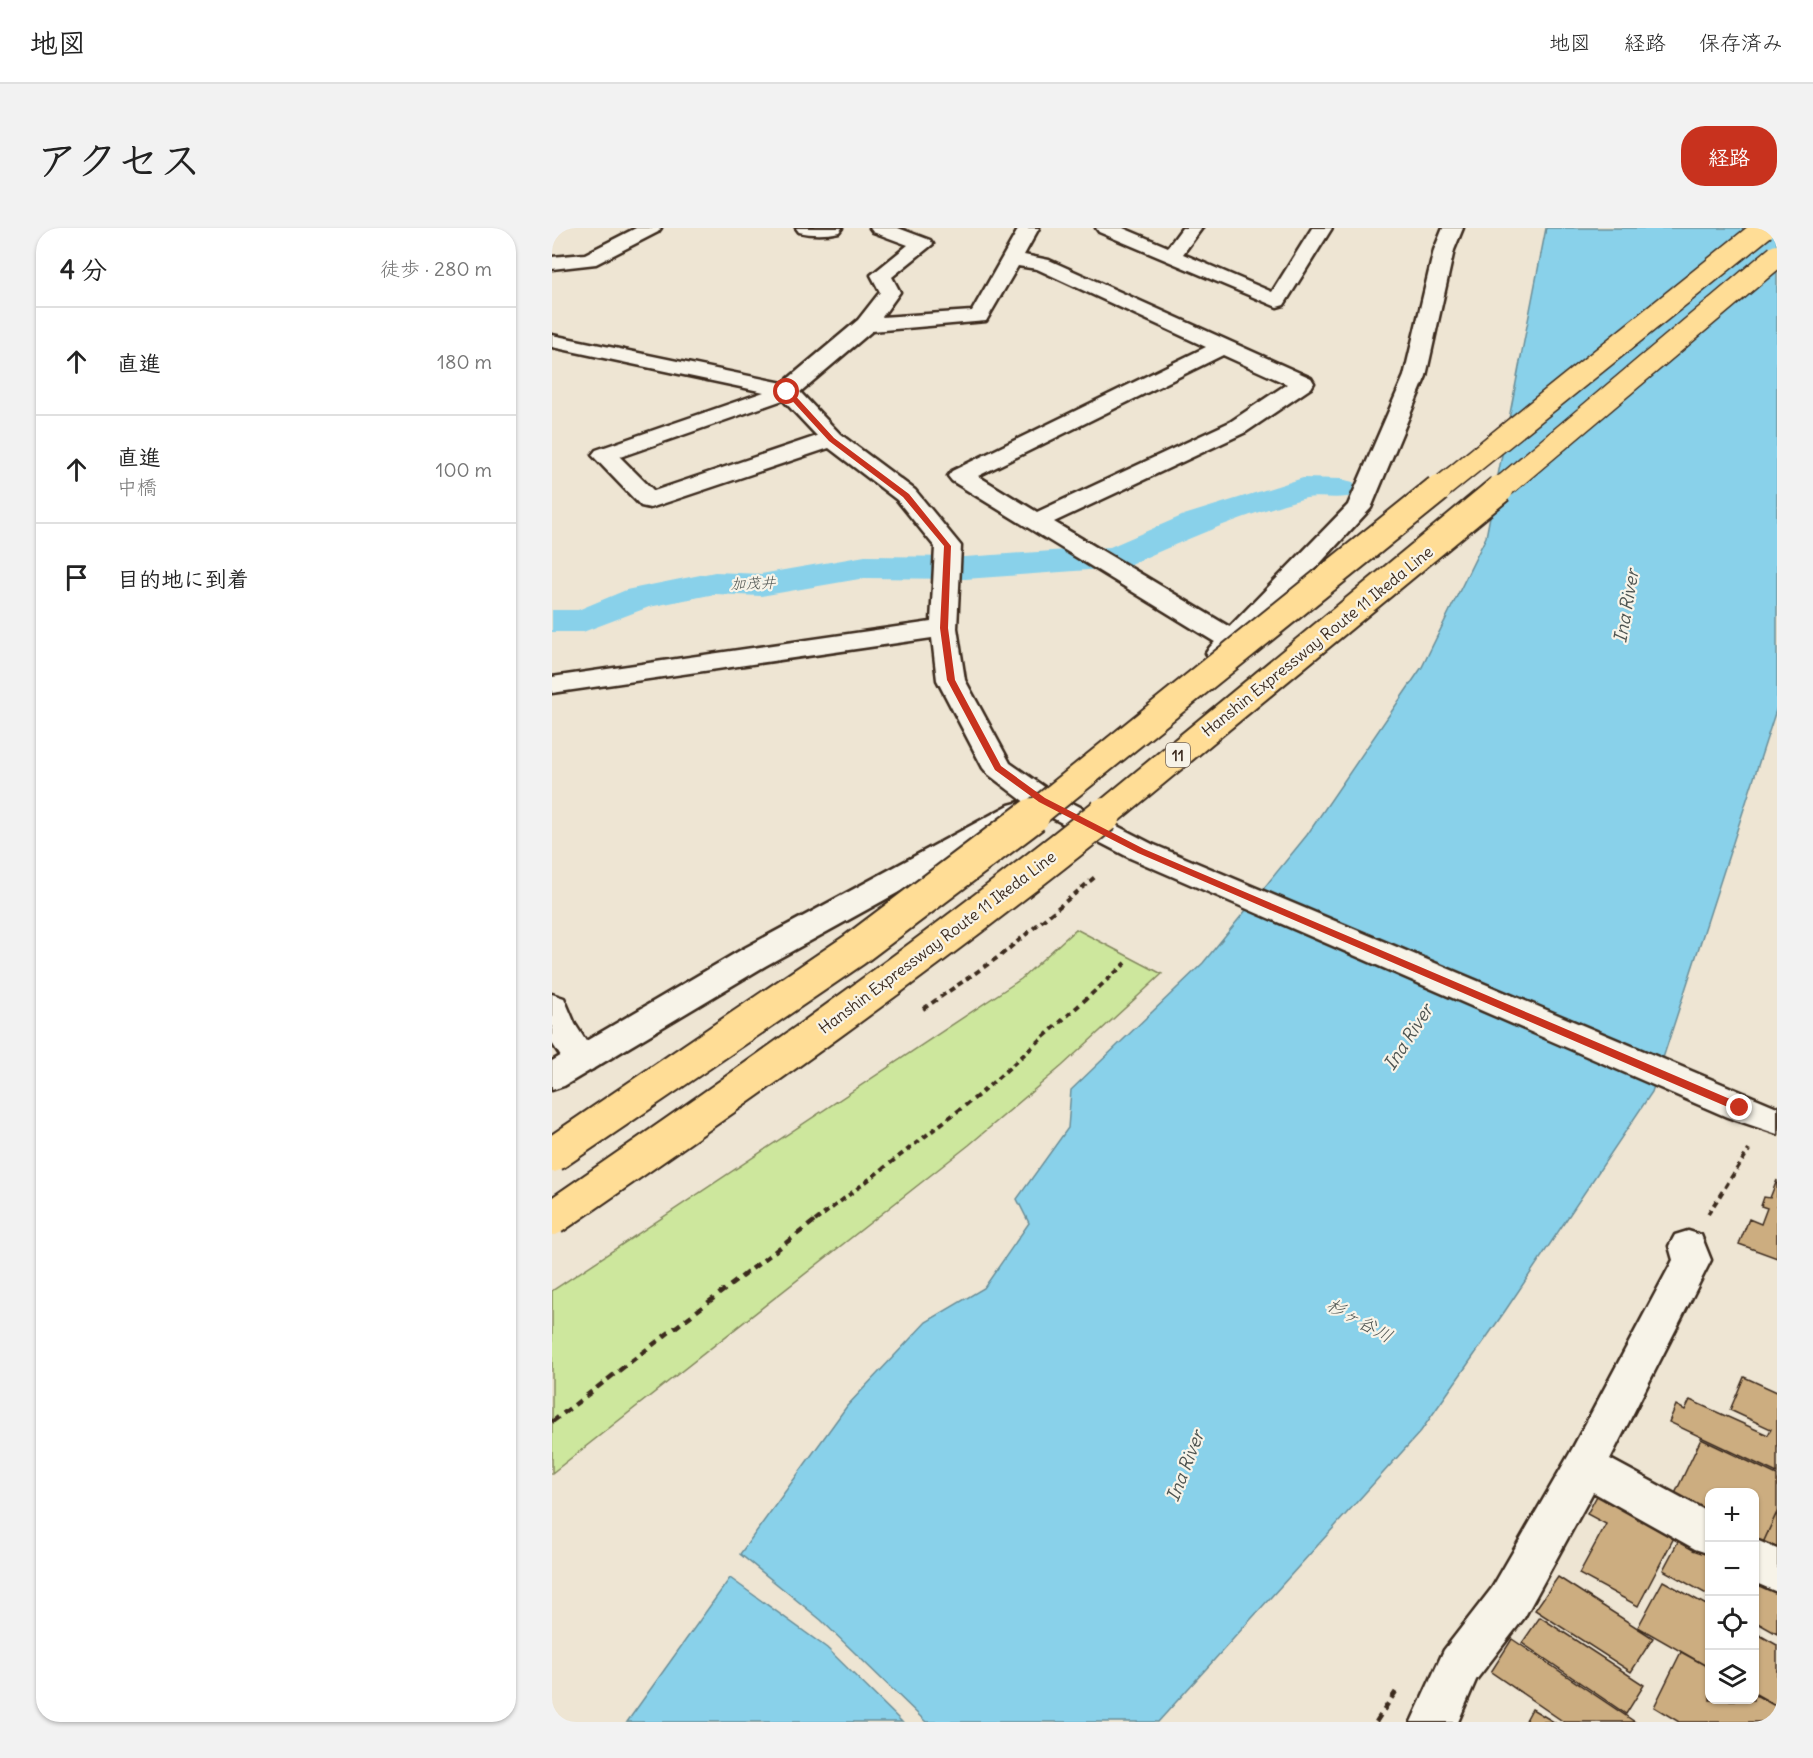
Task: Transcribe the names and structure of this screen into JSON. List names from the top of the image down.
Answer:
{
  "streets": {
    "highway": ["Hanshin Expressway Route 11 Ikeda Line", "11"]
  },
  "water": ["加茂井", "Ina River", "杉ヶ谷川"],
  "page": {
    "header": "地図",
    "nav": ["地図", "経路", "保存済み"],
    "title": "アクセス",
    "buttons": "経路",
    "heading": ["4 分", "徒歩 · 280 m"],
    "list": [
      ["直進", "180 m"],
      ["直進", "中橋", "100 m"],
      "目的地に到着"
    ],
    "map_buttons": ["+", "−"]
  }
}
